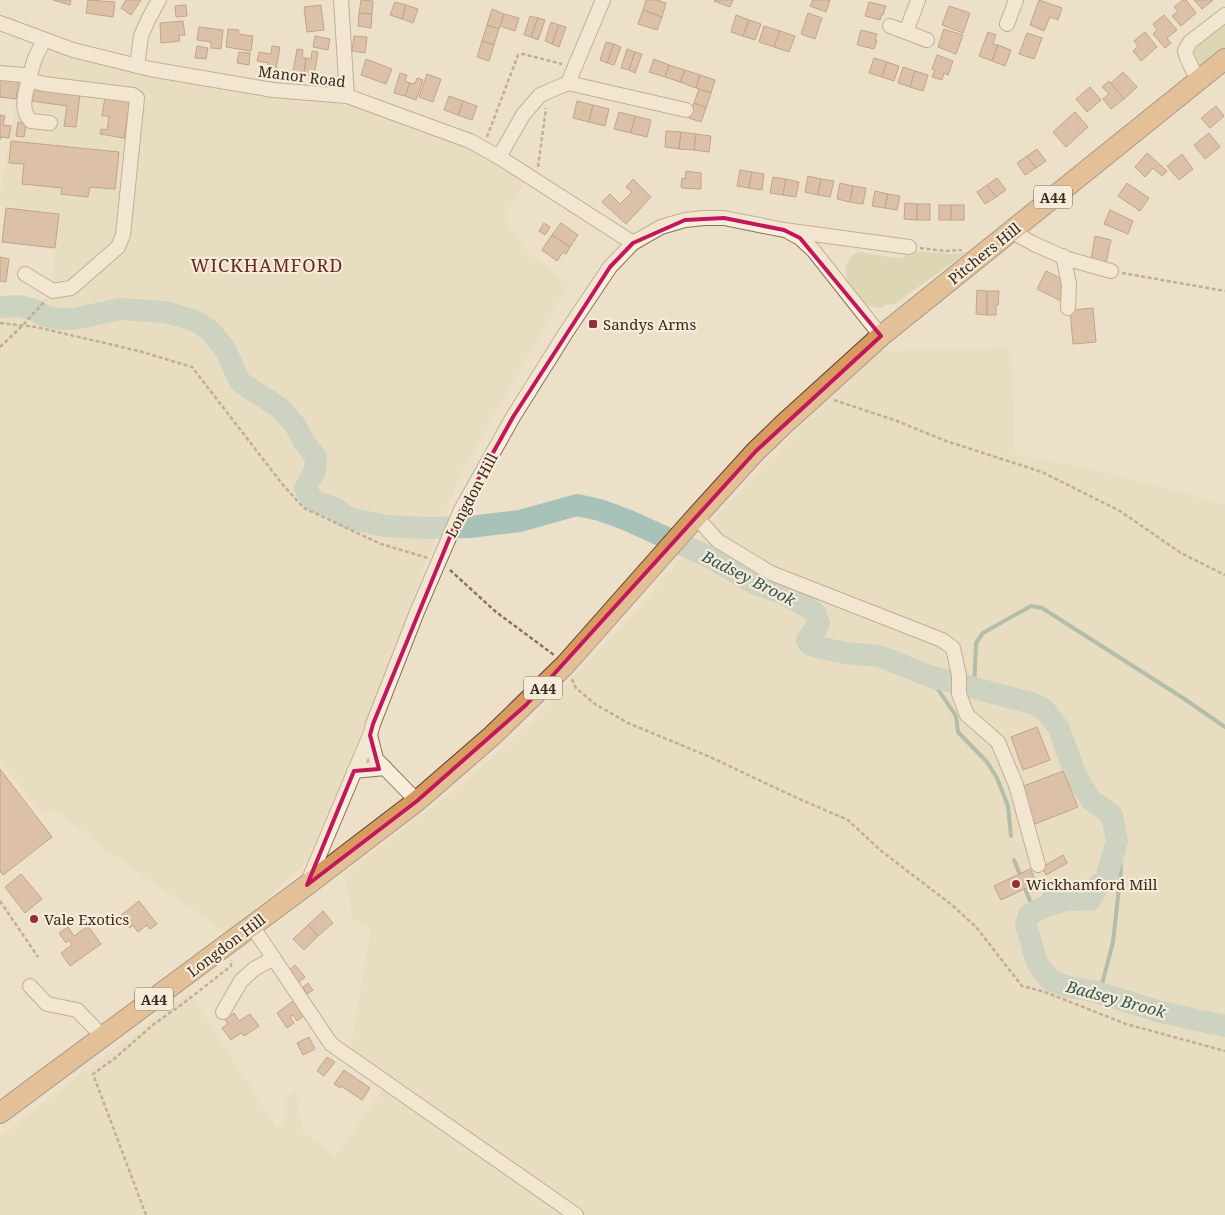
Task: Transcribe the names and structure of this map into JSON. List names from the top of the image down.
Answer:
{
  "streets": {
    "highway": ["A44", "Pitchers Hill", "Longdon Hill"],
    "street": ["Manor Road"]
  },
  "crossings": [
    ["Manor Road", "Longdon Hill"],
    ["A44", "Pitchers Hill"],
    ["A44", "Longdon Hill"]
  ],
  "districts": ["WICKHAMFORD"],
  "water": ["Badsey Brook"],
  "places": {
    "transit": ["Sandys Arms"],
    "other": ["Wickhamford Mill", "Vale Exotics"]
  }
}
